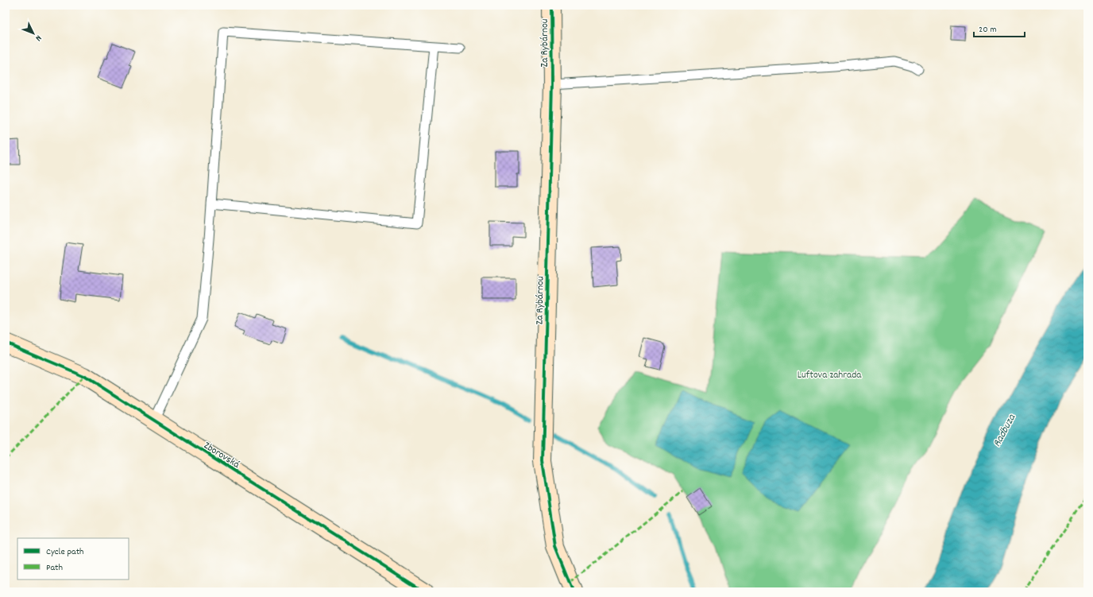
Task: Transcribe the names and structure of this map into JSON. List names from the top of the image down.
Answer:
{
  "streets": {
    "street": ["Za Rybárnou", "Zborovská"]
  },
  "water": ["Radbuza"],
  "parks": ["Luftova zahrada"],
  "legend": ["Cycle path", "Path"],
  "scale_bar": "20 m",
  "north": "bottom right"
}
